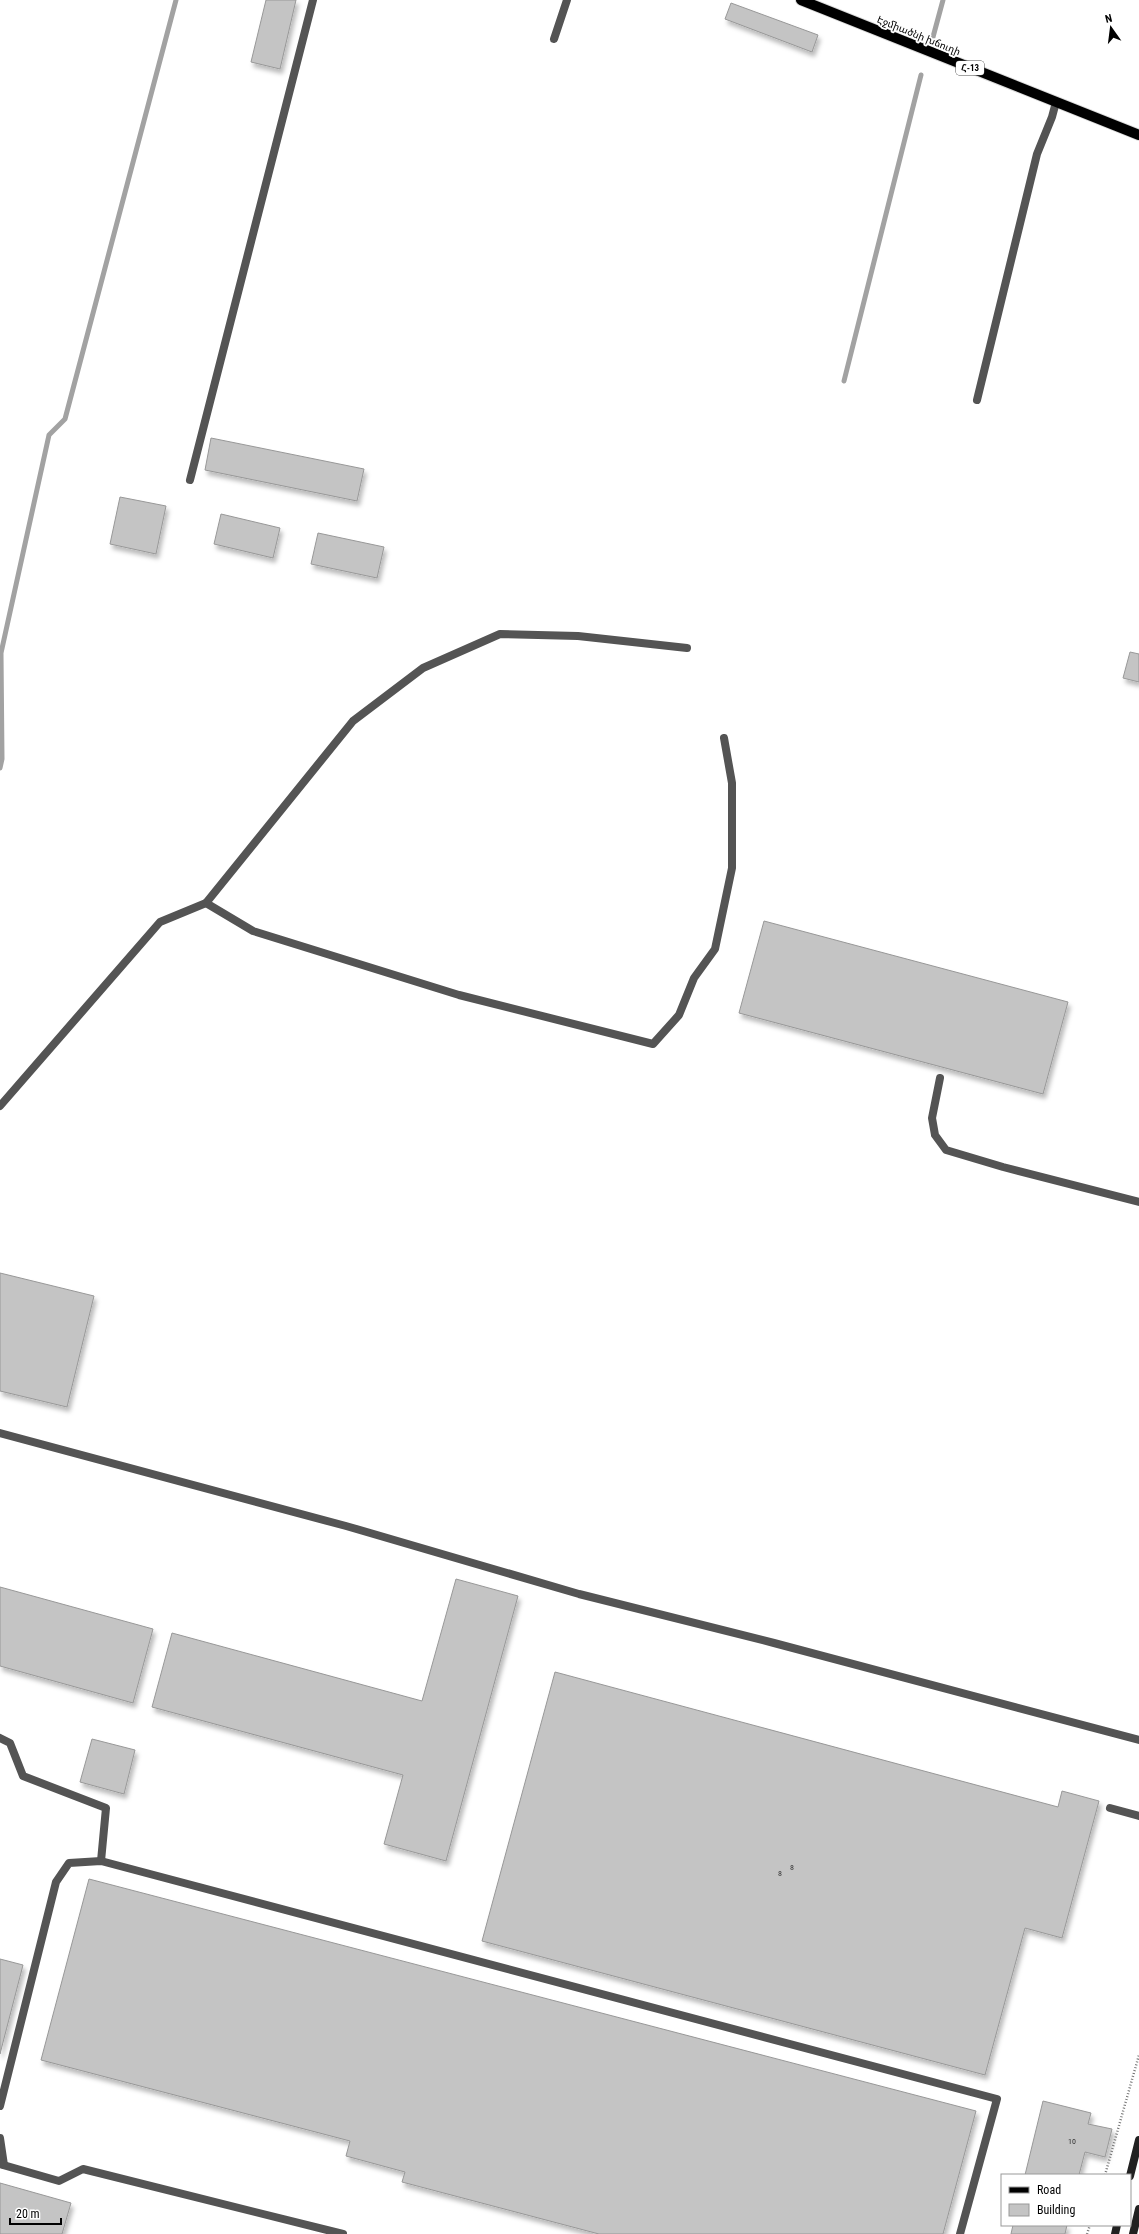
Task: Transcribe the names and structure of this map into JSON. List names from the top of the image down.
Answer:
{
  "streets": {
    "main road": ["Էջմիածնի խճուղի", "Հ-13"]
  },
  "house_numbers": ["8", "8", "10"],
  "legend": ["Road", "Building"],
  "scale_bar": "20 m",
  "north": "top"
}
